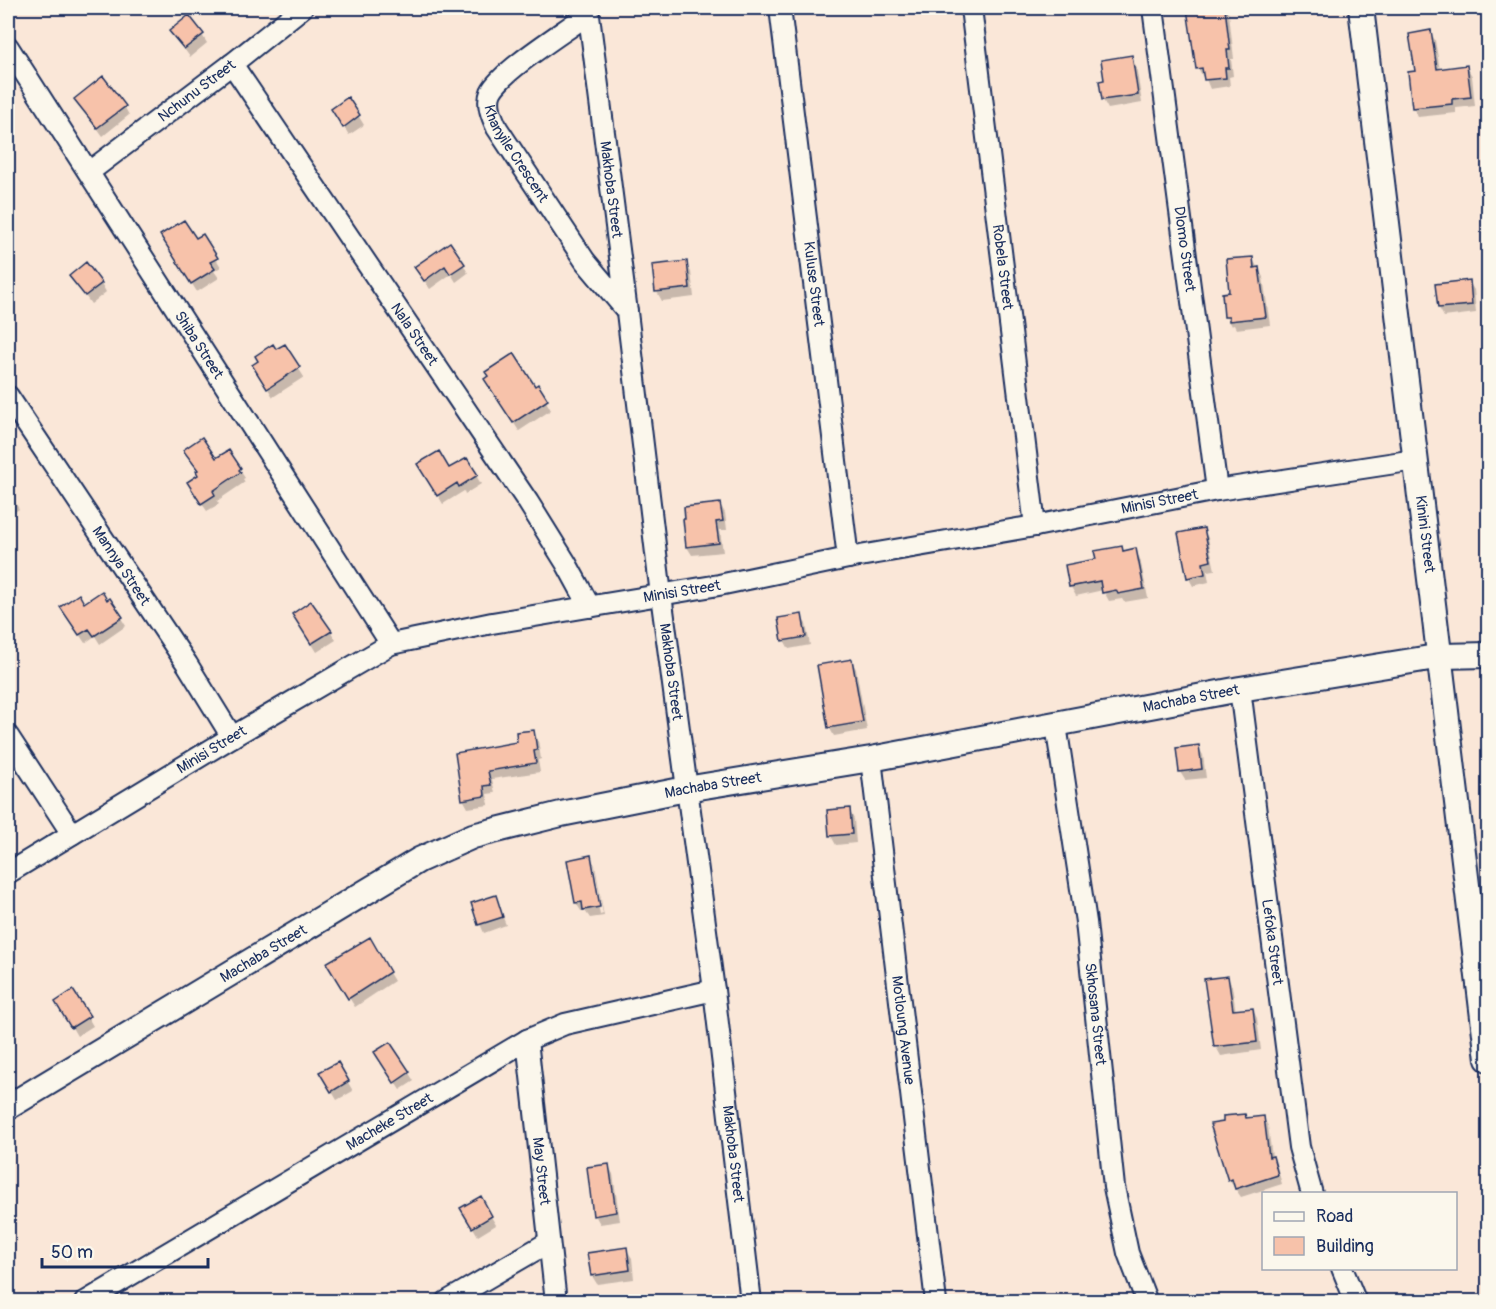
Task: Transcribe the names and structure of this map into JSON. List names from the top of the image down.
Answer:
{
  "streets": {
    "street": [
      "Nchunu Street",
      "Khanyile Crescent",
      "Makhoba Street",
      "Dlomo Street",
      "Robela Street",
      "Kuluse Street",
      "Nala Street",
      "Shiba Street",
      "Minisi Street",
      "Kinini Street",
      "Mannya Street",
      "Machaba Street",
      "Lefoka Street",
      "Skhosana Street",
      "Motloung Avenue",
      "Macheke Street",
      "May Street"
    ]
  },
  "crossings": [
    ["Nchunu Street", "Nala Street"],
    ["Nchunu Street", "Shiba Street"],
    ["Khanyile Crescent", "Makhoba Street"],
    ["Makhoba Street", "Minisi Street"],
    ["Makhoba Street", "Machaba Street"],
    ["Makhoba Street", "Macheke Street"],
    ["Dlomo Street", "Minisi Street"],
    ["Robela Street", "Minisi Street"],
    ["Kuluse Street", "Minisi Street"],
    ["Nala Street", "Minisi Street"],
    ["Shiba Street", "Minisi Street"],
    ["Minisi Street", "Kinini Street"],
    ["Minisi Street", "Mannya Street"],
    ["Kinini Street", "Machaba Street"],
    ["Machaba Street", "Lefoka Street"],
    ["Machaba Street", "Skhosana Street"],
    ["Machaba Street", "Motloung Avenue"],
    ["Macheke Street", "May Street"]
  ],
  "legend": ["Road", "Building"],
  "scale_bar": "50 m"
}
